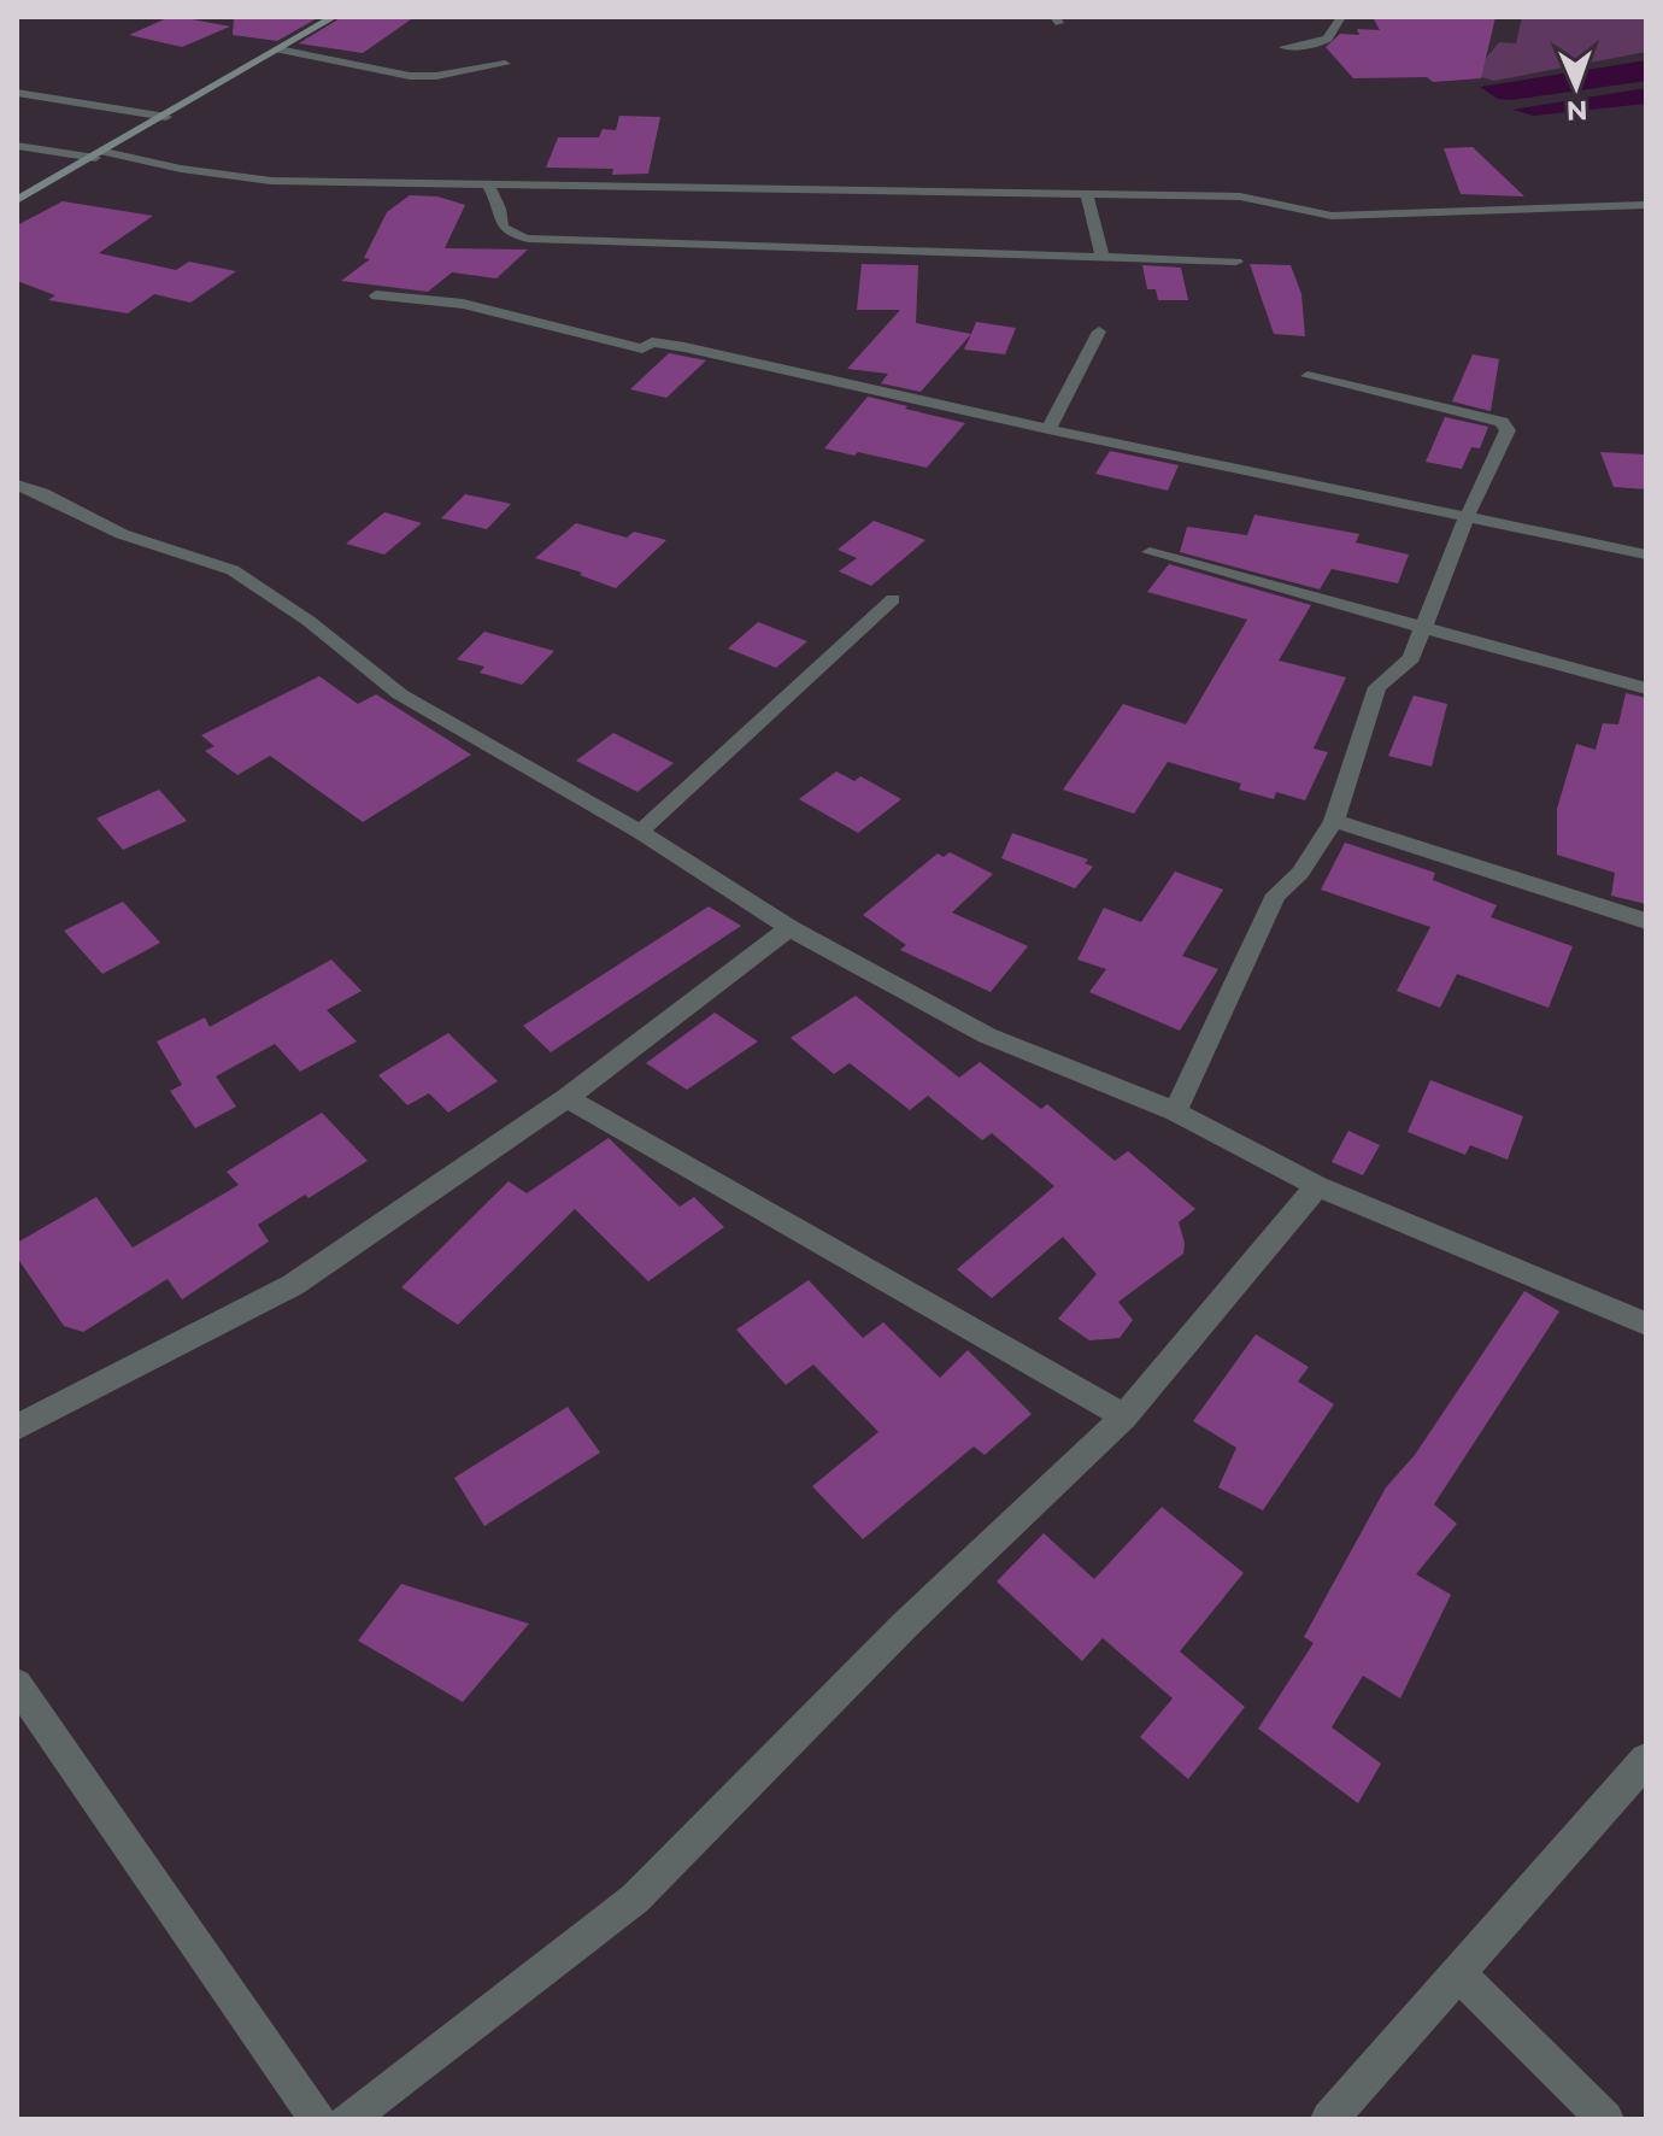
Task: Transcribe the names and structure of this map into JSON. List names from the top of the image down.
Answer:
{
  "north": "bottom"
}
